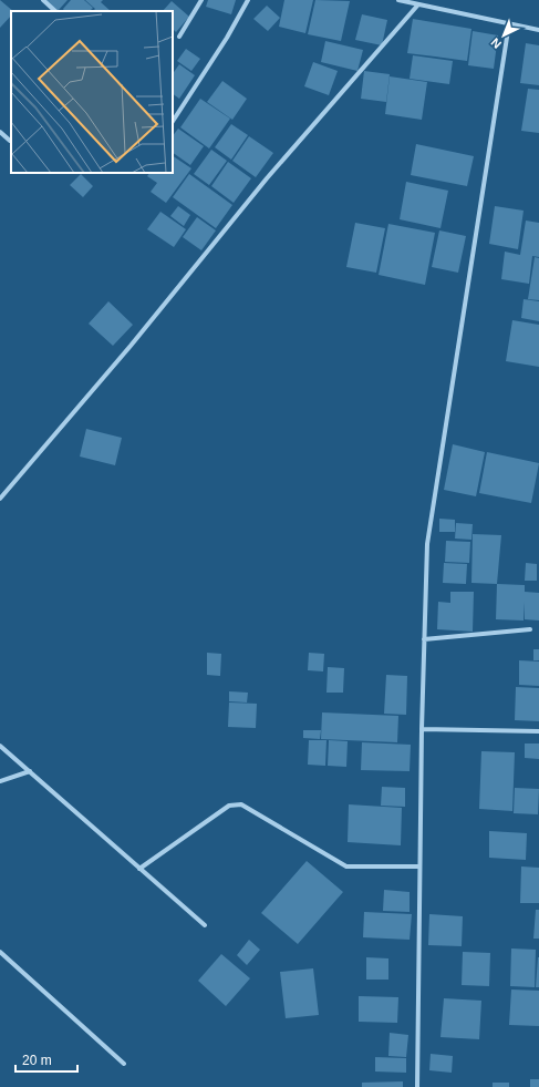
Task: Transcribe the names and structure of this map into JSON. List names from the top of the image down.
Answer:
{
  "scale_bar": "20 m",
  "north": "bottom left"
}
